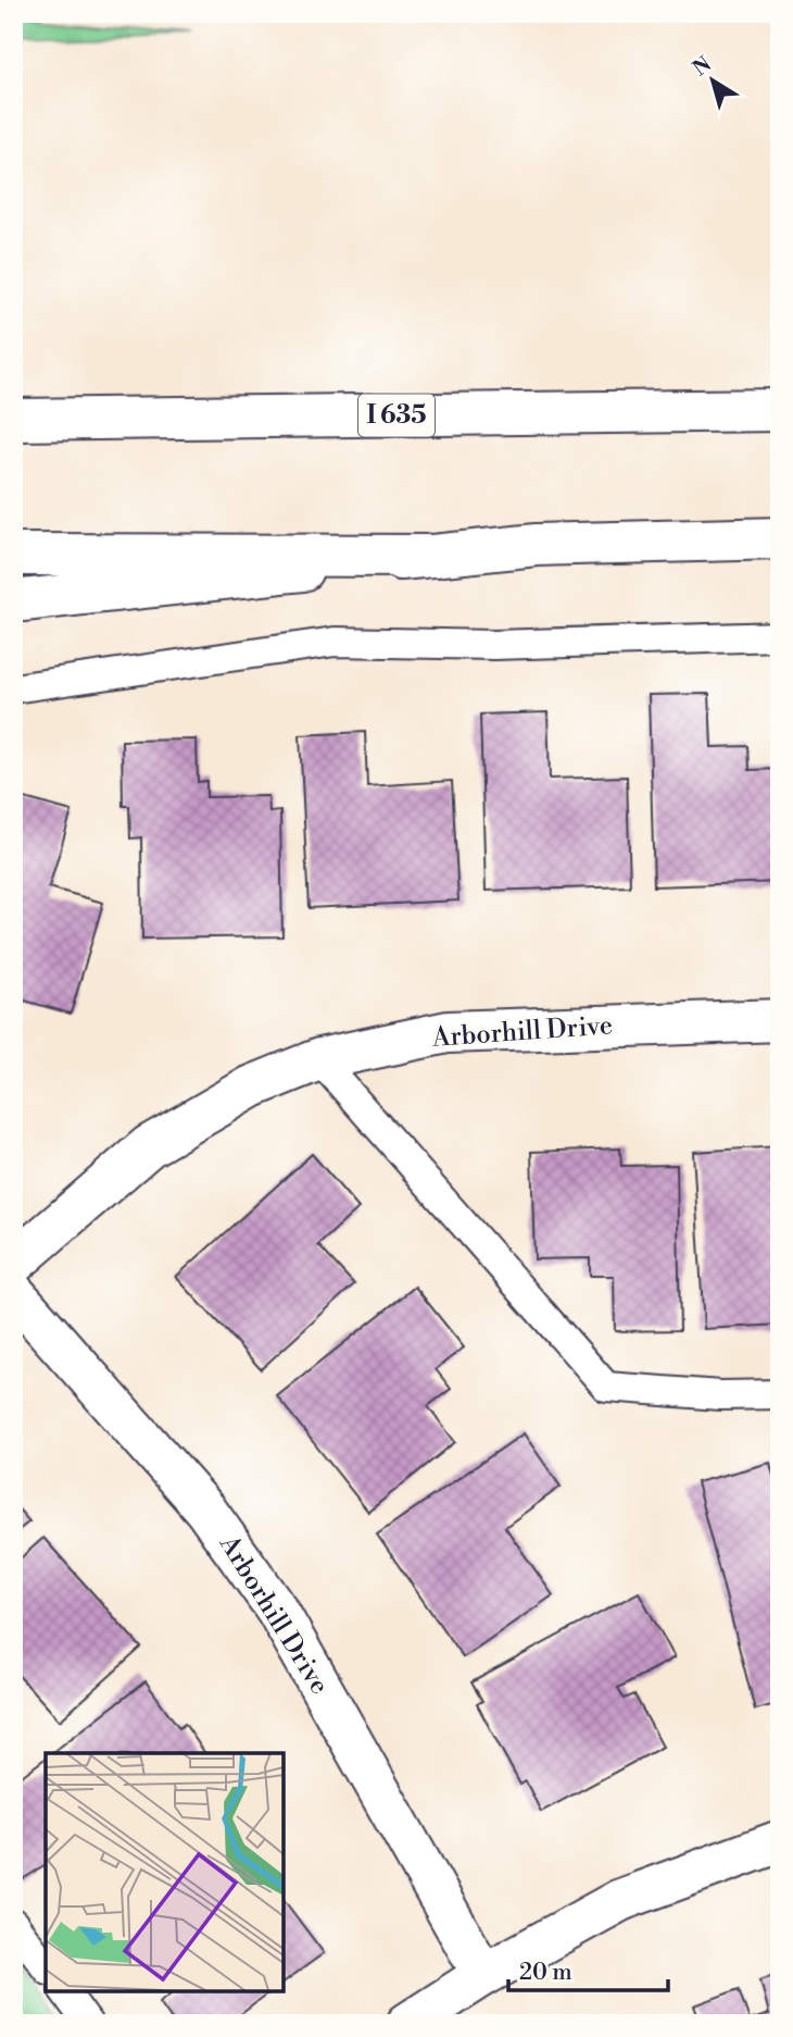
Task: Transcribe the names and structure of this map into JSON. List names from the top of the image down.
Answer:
{
  "streets": {
    "main road": ["I 635", "Arborhill Drive"]
  },
  "scale_bar": "20 m",
  "north": "top left"
}
